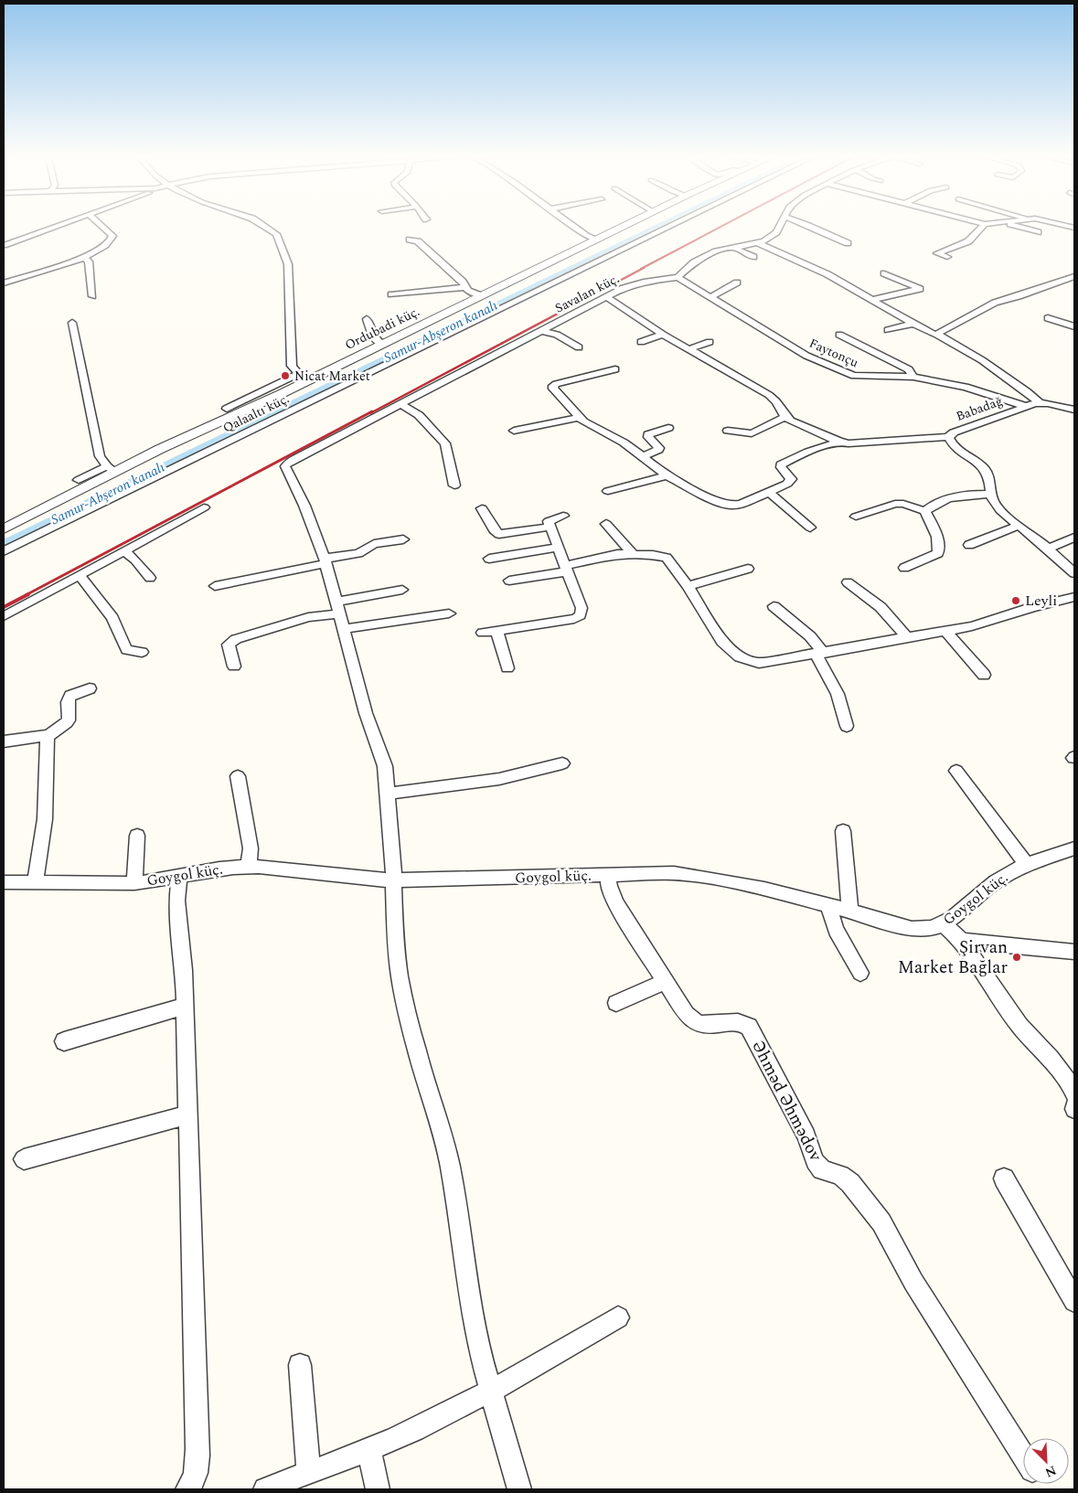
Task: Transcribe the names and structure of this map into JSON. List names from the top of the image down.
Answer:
{
  "streets": {
    "street": [
      "Savalan küç.",
      "Ordubadi küç.",
      "Faytonçu",
      "Babadağ",
      "Qalaaltı küç.",
      "Goygol küç.",
      "Əhməd Əhmədov"
    ]
  },
  "crossings": [
    ["Savalan küç.", "Faytonçu"],
    ["Faytonçu", "Babadağ"],
    ["Goygol küç.", "Əhməd Əhmədov"]
  ],
  "water": ["Samur-Abşeron kanalı"],
  "places": ["Nicat Market", "Leyli", "Şirvan Market Bağlar"],
  "north": "bottom right"
}
